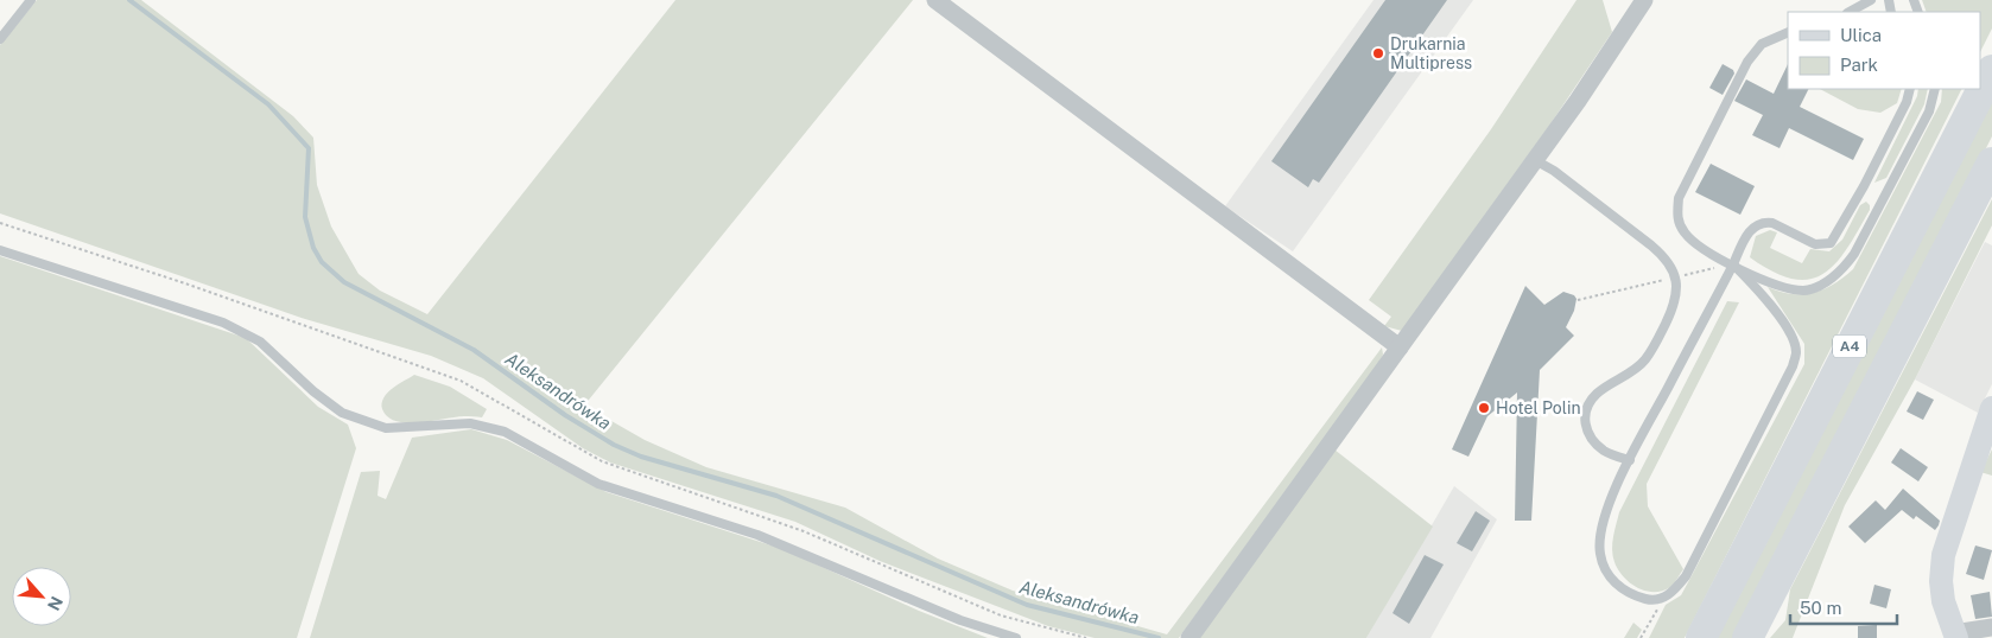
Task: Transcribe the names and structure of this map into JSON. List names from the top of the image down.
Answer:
{
  "streets": {
    "highway": ["A4"]
  },
  "water": ["Aleksandrówka"],
  "places": ["Drukarnia Multipress", "Hotel Polin"],
  "legend": ["Ulica", "Park"],
  "scale_bar": "50 m",
  "north": "bottom right"
}
